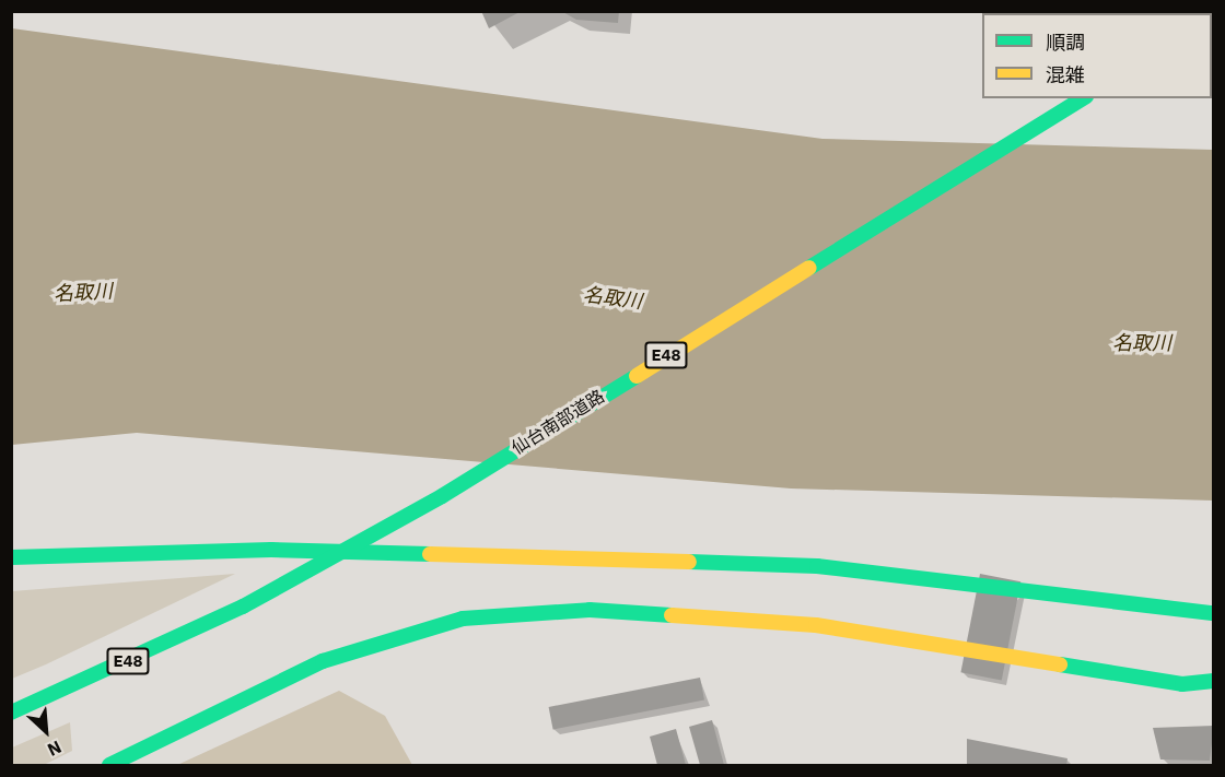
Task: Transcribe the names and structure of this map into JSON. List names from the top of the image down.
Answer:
{
  "streets": {
    "highway": ["E48", "仙台南部道路"]
  },
  "water": ["名取川"],
  "legend": ["順調", "混雑"],
  "north": "bottom right"
}
